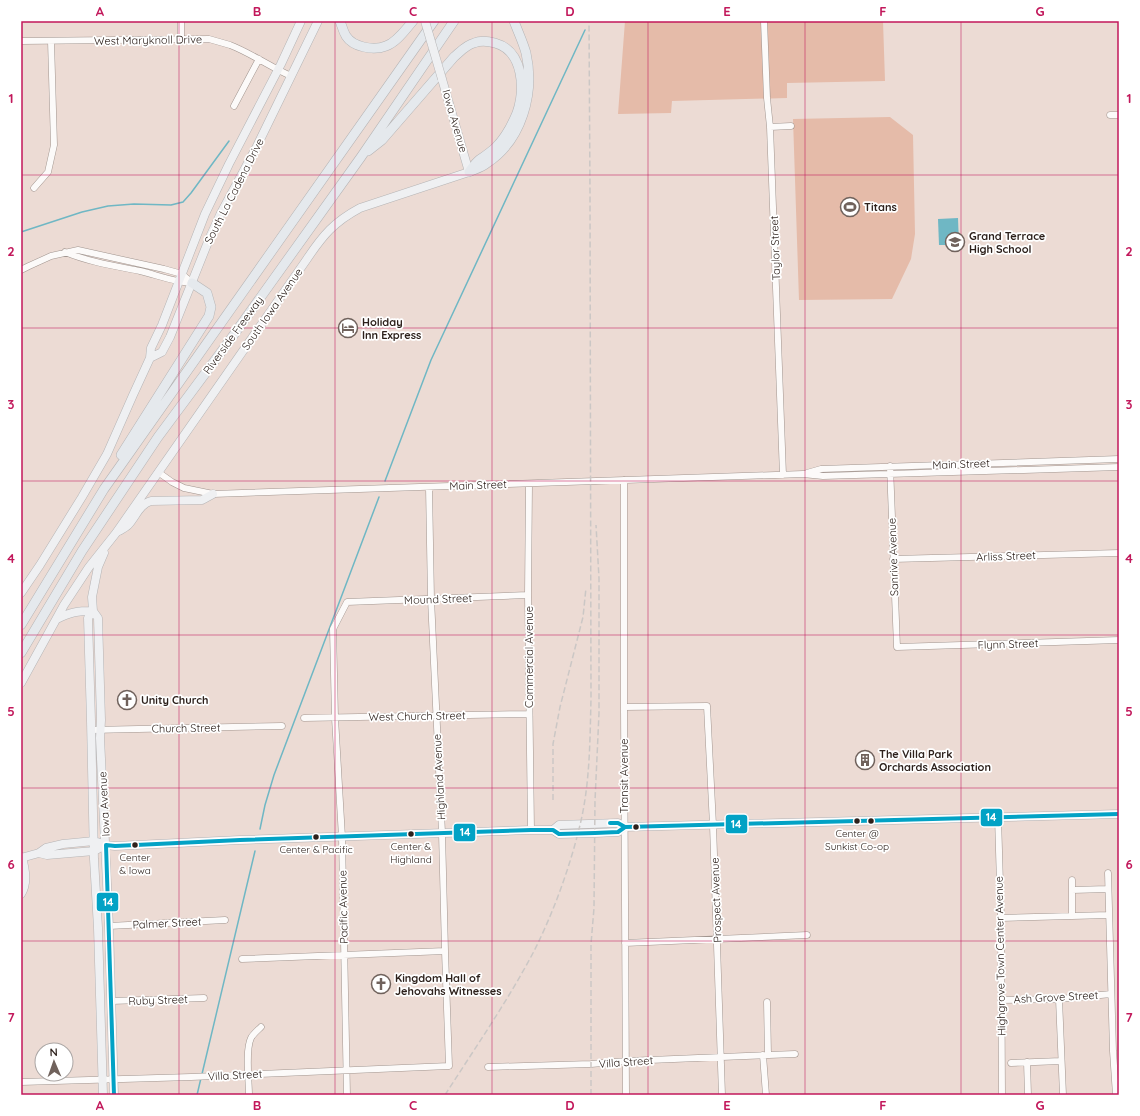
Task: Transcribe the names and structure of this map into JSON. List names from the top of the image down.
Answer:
{
  "streets": {
    "highway": ["Riverside Freeway"],
    "main road": ["Iowa Avenue", "South La Cadena Drive", "South Iowa Avenue"],
    "street": [
      "West Maryknoll Drive",
      "Taylor Street",
      "Main Street",
      "Arliss Street",
      "Sanrive Avenue",
      "Mound Street",
      "Flynn Street",
      "Commercial Avenue",
      "West Church Street",
      "Church Street",
      "Transit Avenue",
      "Highland Avenue",
      "Prospect Avenue",
      "Pacific Avenue",
      "Palmer Street",
      "Highgrove Town Center Avenue",
      "Ash Grove Street",
      "Ruby Street",
      "Villa Street"
    ]
  },
  "crossings": [
    ["West Maryknoll Drive", "South La Cadena Drive"],
    ["Iowa Avenue", "South Iowa Avenue"],
    ["Iowa Avenue", "Church Street"],
    ["Iowa Avenue", "Palmer Street"],
    ["Iowa Avenue", "Ruby Street"],
    ["Iowa Avenue", "Villa Street"],
    ["Taylor Street", "Main Street"],
    ["South Iowa Avenue", "Main Street"],
    ["Main Street", "Sanrive Avenue"],
    ["Main Street", "Commercial Avenue"],
    ["Main Street", "Transit Avenue"],
    ["Main Street", "Highland Avenue"],
    ["Arliss Street", "Sanrive Avenue"],
    ["Sanrive Avenue", "Flynn Street"],
    ["Mound Street", "Commercial Avenue"],
    ["Mound Street", "Highland Avenue"],
    ["Mound Street", "Pacific Avenue"],
    ["Commercial Avenue", "West Church Street"],
    ["West Church Street", "Highland Avenue"],
    ["West Church Street", "Pacific Avenue"],
    ["Transit Avenue", "Prospect Avenue"],
    ["Transit Avenue", "Villa Street"],
    ["Highland Avenue", "Villa Street"],
    ["Prospect Avenue", "Villa Street"],
    ["Pacific Avenue", "Villa Street"],
    ["Highgrove Town Center Avenue", "Ash Grove Street"]
  ],
  "places": {
    "sports": ["Titans"],
    "school or university": ["Grand Terrace High School"],
    "hotel": ["Holiday Inn Express"],
    "church": ["Unity Church", "Kingdom Hall of Jehovahs Witnesses"],
    "building": ["The Villa Park Orchards Association"],
    "other": [
      "Center @ Sunkist Co-op",
      "Center & Highland",
      "Center & Pacific",
      "Center & Iowa"
    ]
  },
  "lines": ["transit line 14"],
  "north": "top",
  "grid": {
    "columns": [
      "A",
      "B",
      "C",
      "D",
      "E",
      "F",
      "G"
    ],
    "rows": [
      "1",
      "2",
      "3",
      "4",
      "5",
      "6",
      "7"
    ]
  }
}
